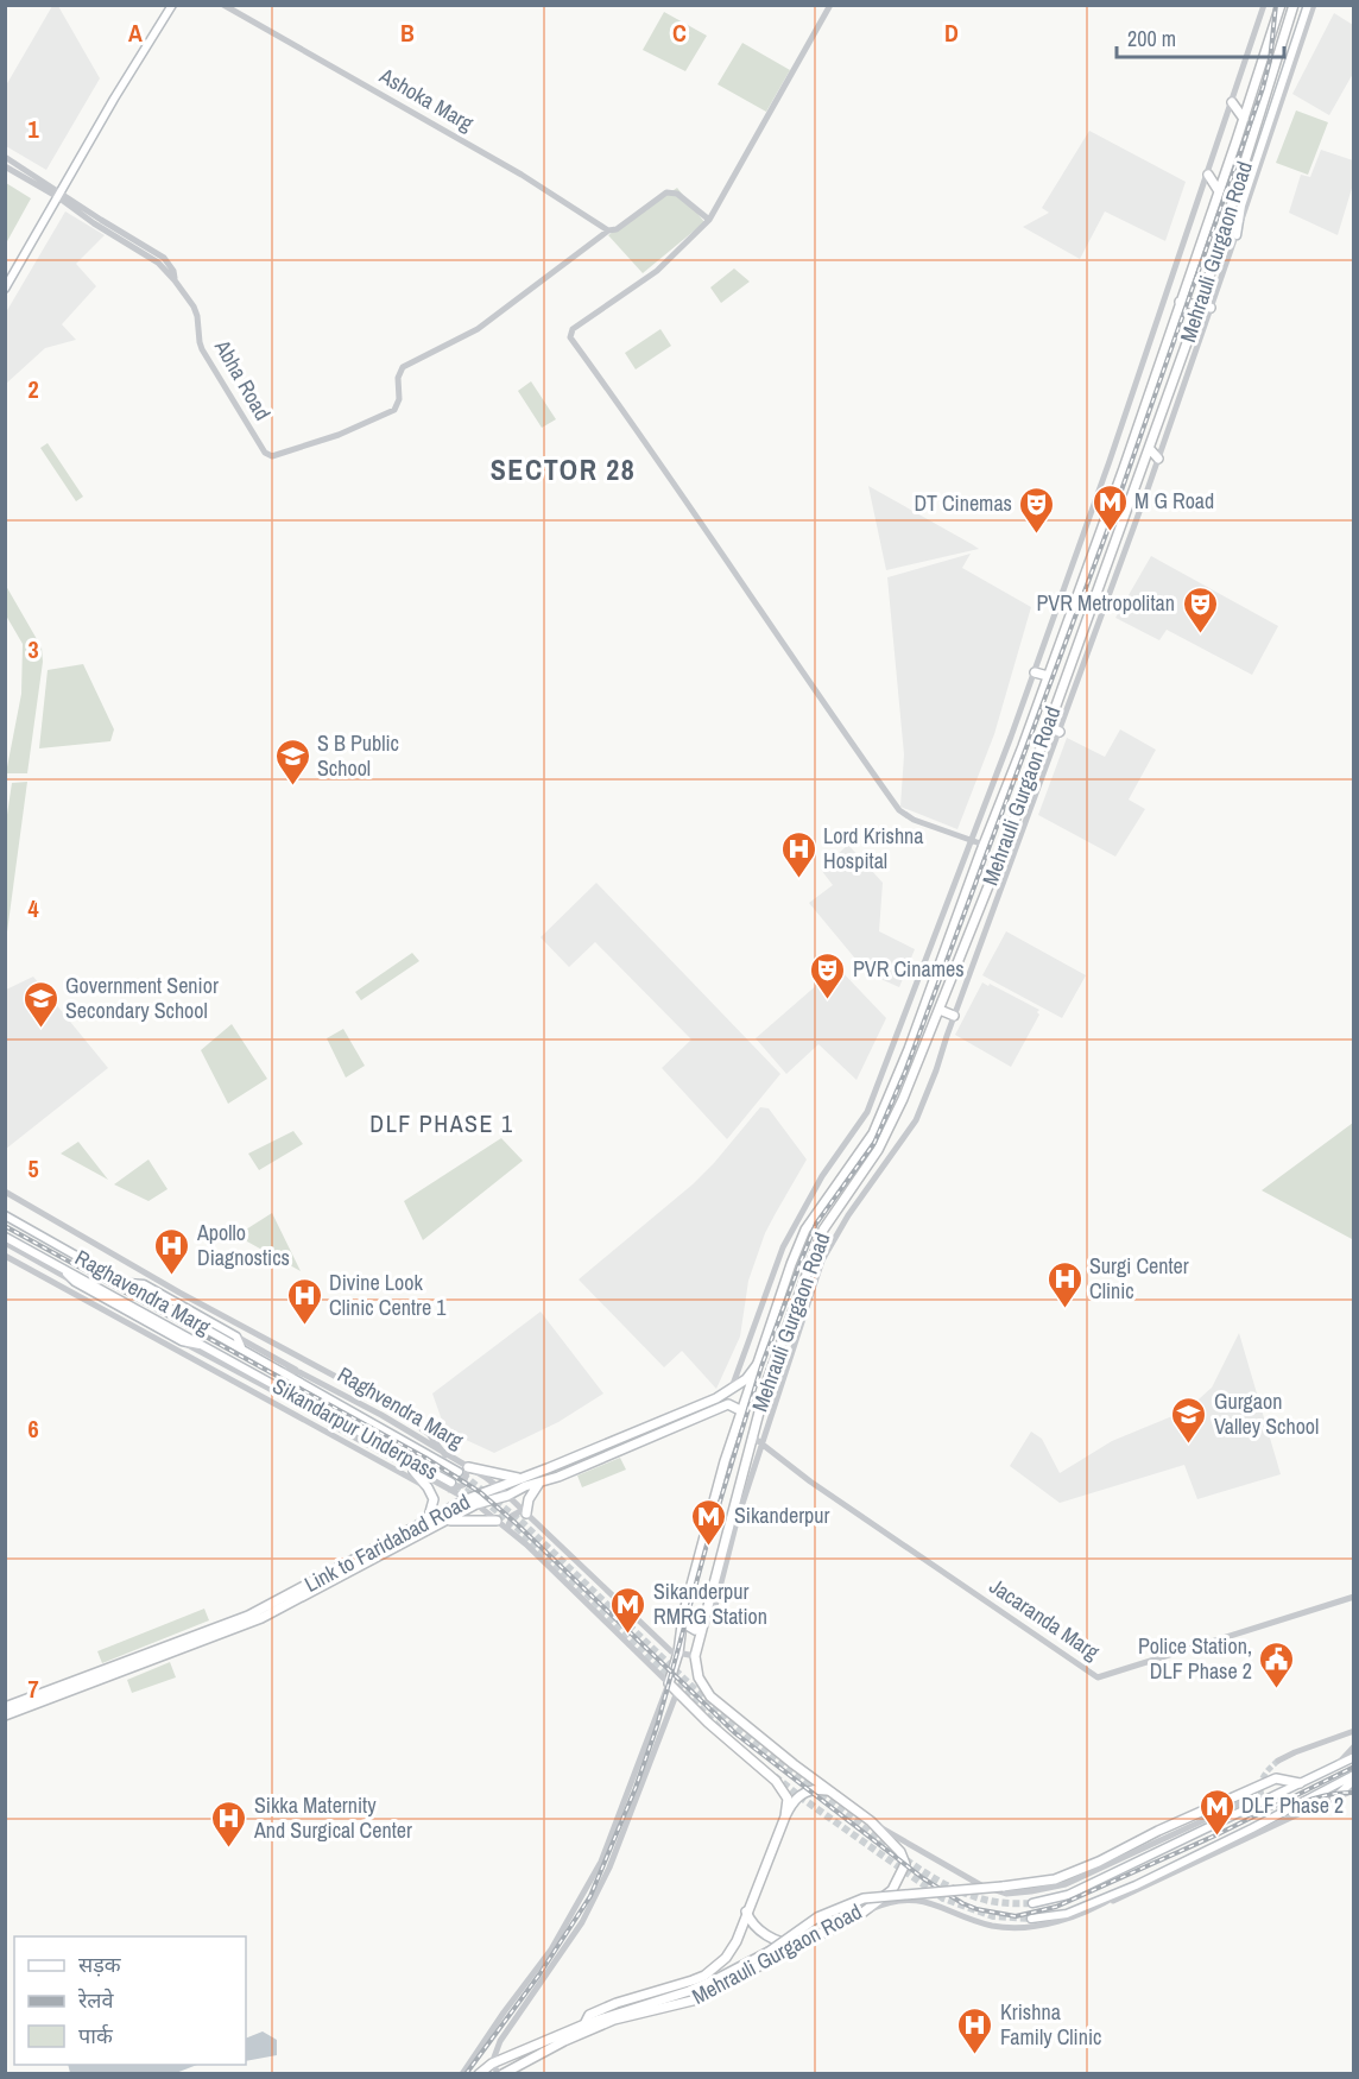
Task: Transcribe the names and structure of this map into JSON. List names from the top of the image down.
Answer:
{
  "streets": {
    "main road": [
      "Mehrauli Gurgaon Road",
      "Raghavendra Marg",
      "Sikandarpur Underpass",
      "Link to Faridabad Road"
    ],
    "street": [
      "Ashoka Marg",
      "Abha Road",
      "Raghvendra Marg",
      "Jacaranda Marg"
    ]
  },
  "crossings": [
    ["Ashoka Marg", "Abha Road"],
    ["Mehrauli Gurgaon Road", "Link to Faridabad Road"],
    ["Mehrauli Gurgaon Road", "Jacaranda Marg"],
    ["Raghavendra Marg", "Raghvendra Marg"],
    ["Raghavendra Marg", "Sikandarpur Underpass"],
    ["Raghvendra Marg", "Sikandarpur Underpass"],
    ["Raghvendra Marg", "Link to Faridabad Road"]
  ],
  "districts": ["SECTOR 28", "DLF PHASE 1"],
  "places": {
    "metro station": [
      "M G Road",
      "Sikanderpur",
      "Sikanderpur RMRG Station",
      "DLF Phase 2"
    ],
    "theatre": ["DT Cinemas", "PVR Metropolitan", "PVR Cinames"],
    "school or university": ["S B Public School", "Government Senior Secondary School", "Gurgaon Valley School"],
    "hospital": [
      "Lord Krishna Hospital",
      "Apollo Diagnostics",
      "Surgi Center Clinic",
      "Divine Look Clinic Centre 1",
      "Sikka Maternity And Surgical Center",
      "Krishna Family Clinic"
    ],
    "public building": ["Police Station, DLF Phase 2"]
  },
  "legend": ["सड़क", "रेलवे", "पार्क"],
  "scale_bar": "200 m",
  "grid": {
    "columns": [
      "A",
      "B",
      "C",
      "D"
    ],
    "rows": [
      "1",
      "2",
      "3",
      "4",
      "5",
      "6",
      "7"
    ]
  }
}
